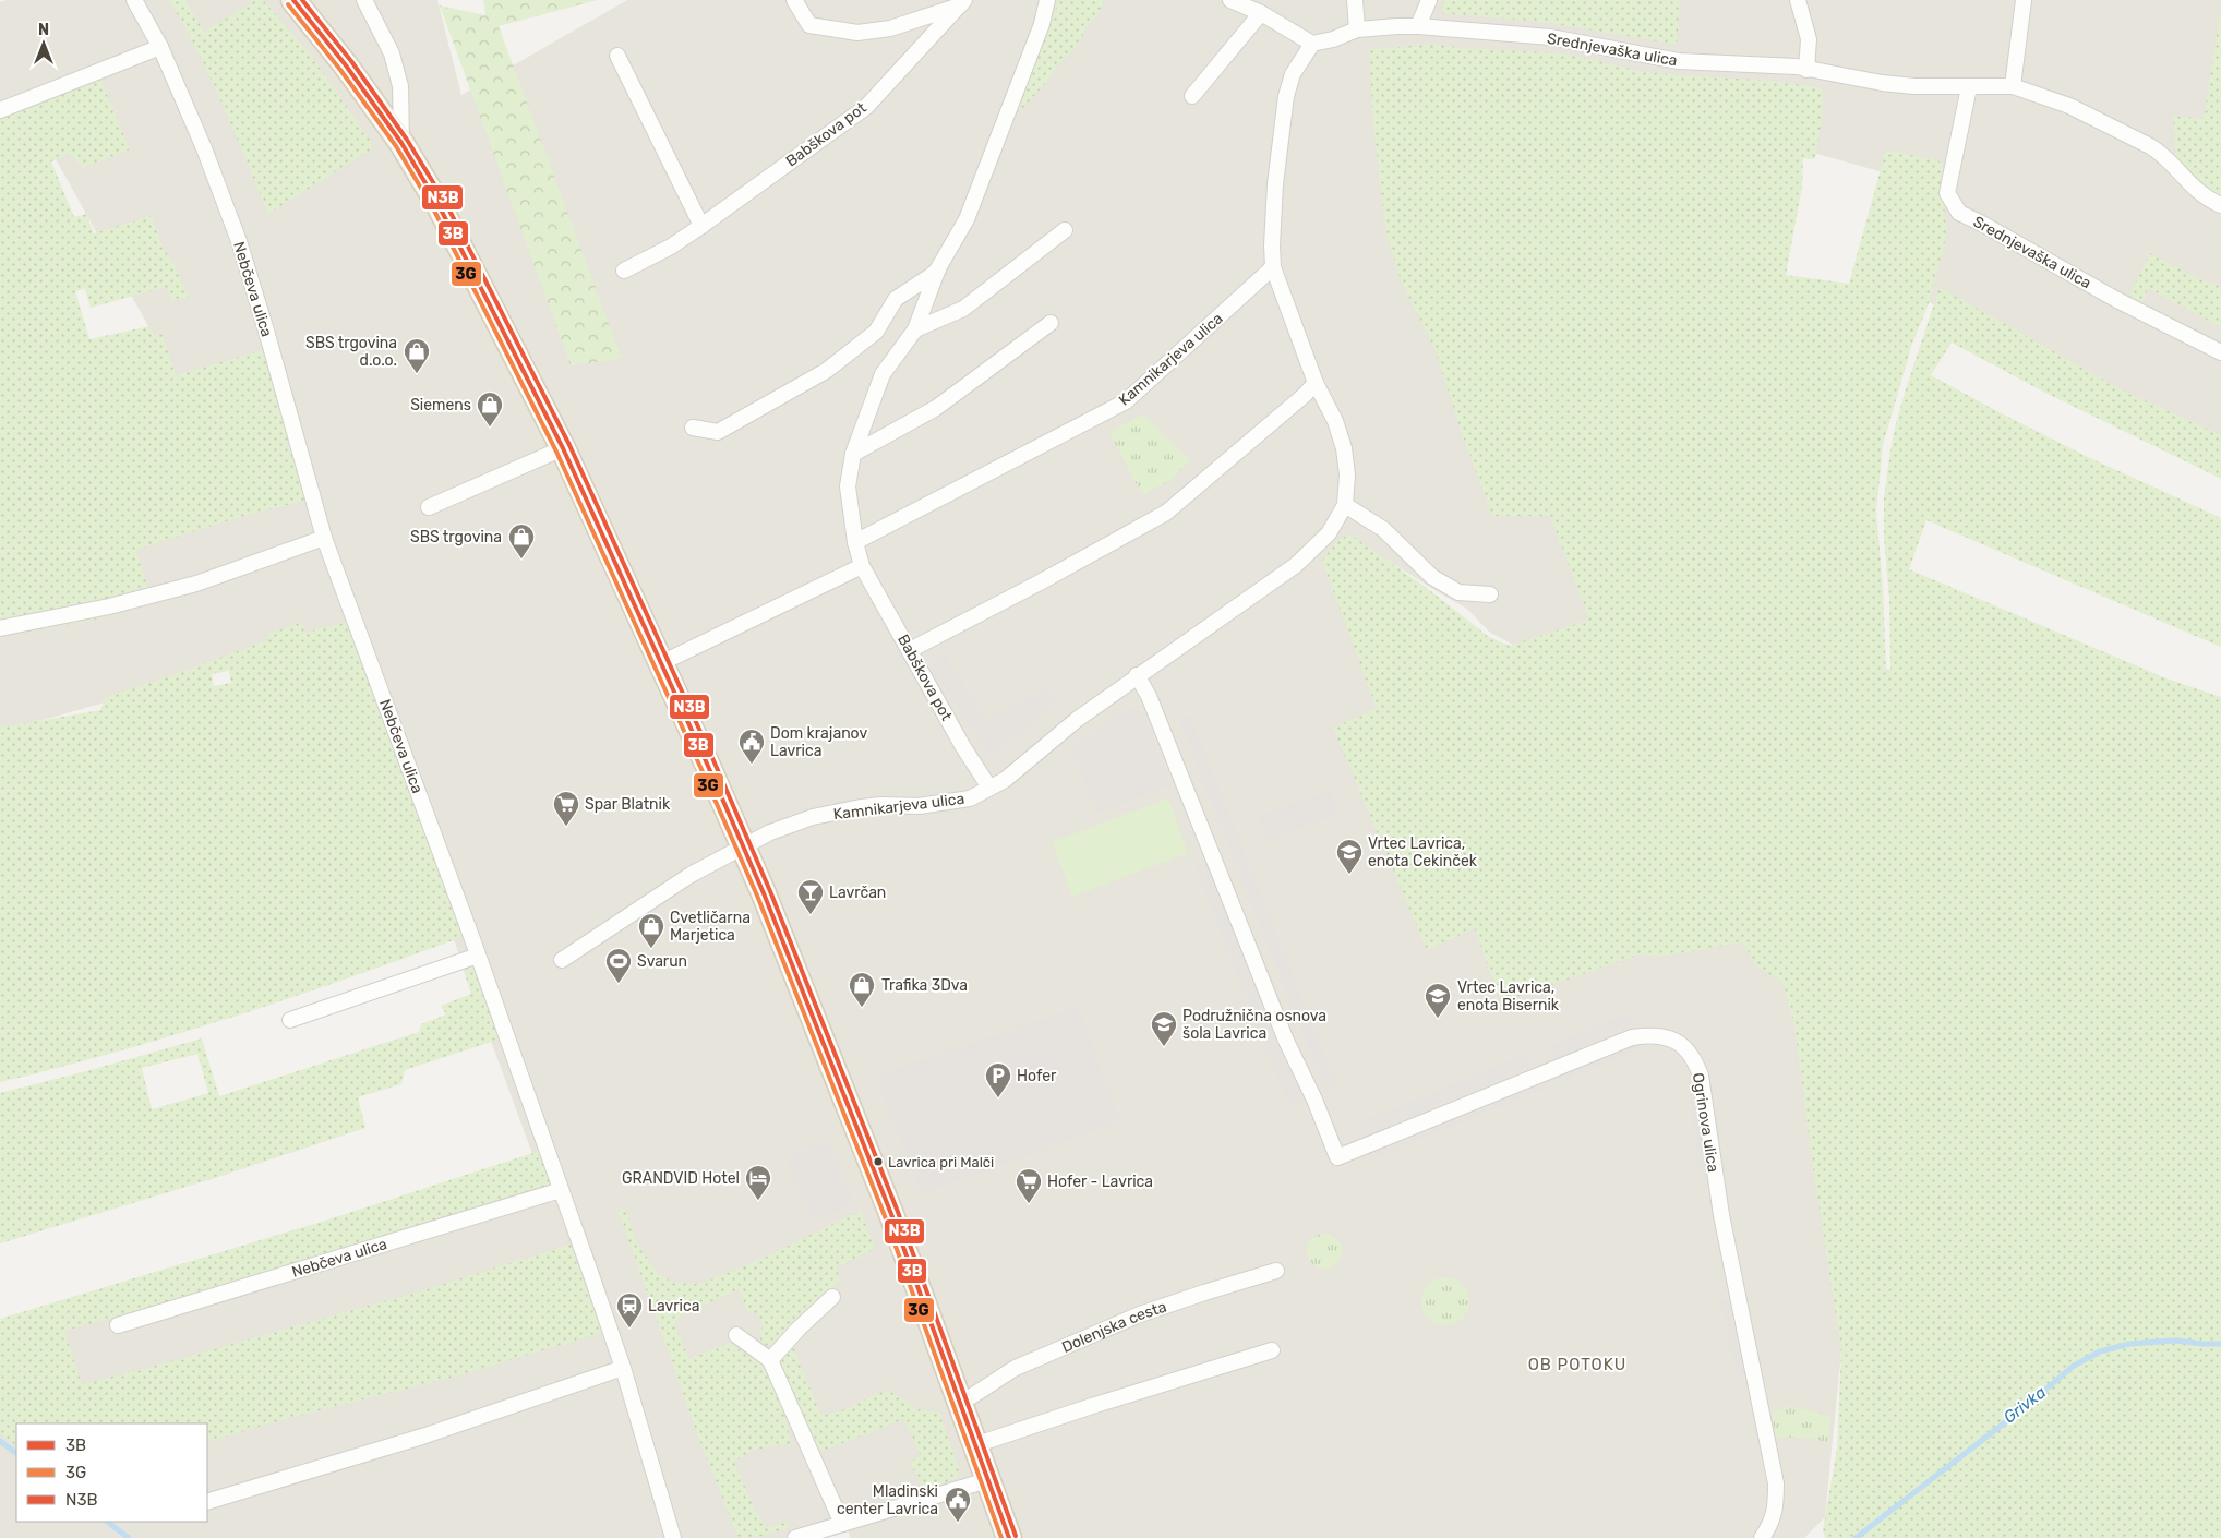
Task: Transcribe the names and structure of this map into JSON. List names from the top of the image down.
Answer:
{
  "streets": {
    "street": [
      "Srednjevaška ulica",
      "Babškova pot",
      "Nebčeva ulica",
      "Kamnikarjeva ulica",
      "Ogrinova ulica",
      "Dolenjska cesta"
    ]
  },
  "crossings": [
    ["Srednjevaška ulica", "Kamnikarjeva ulica"],
    ["Babškova pot", "Kamnikarjeva ulica"],
    ["Kamnikarjeva ulica", "Ogrinova ulica"]
  ],
  "districts": ["OB POTOKU"],
  "water": ["Grivka"],
  "places": {
    "shop": [
      "SBS trgovina d.o.o.",
      "Siemens",
      "SBS trgovina",
      "Cvetličarna Marjetica",
      "Trafika 3Dva"
    ],
    "public building": ["Dom krajanov Lavrica", "Mladinski center Lavrica"],
    "supermarket": ["Spar Blatnik", "Hofer - Lavrica"],
    "school or university": ["Vrtec Lavrica, enota Cekinček", "Vrtec Lavrica, enota Bisernik", "Podružnična osnova šola Lavrica"],
    "bar": ["Lavrčan"],
    "sports": ["Svarun"],
    "parking": ["Hofer"],
    "other": ["Lavrica pri Malči"],
    "hotel": ["GRANDVID Hotel"],
    "station": ["Lavrica"]
  },
  "lines": ["transit line 3B", "transit line N3B", "transit line 3G"],
  "legend": ["3B", "3G", "N3B"],
  "north": "top"
}
